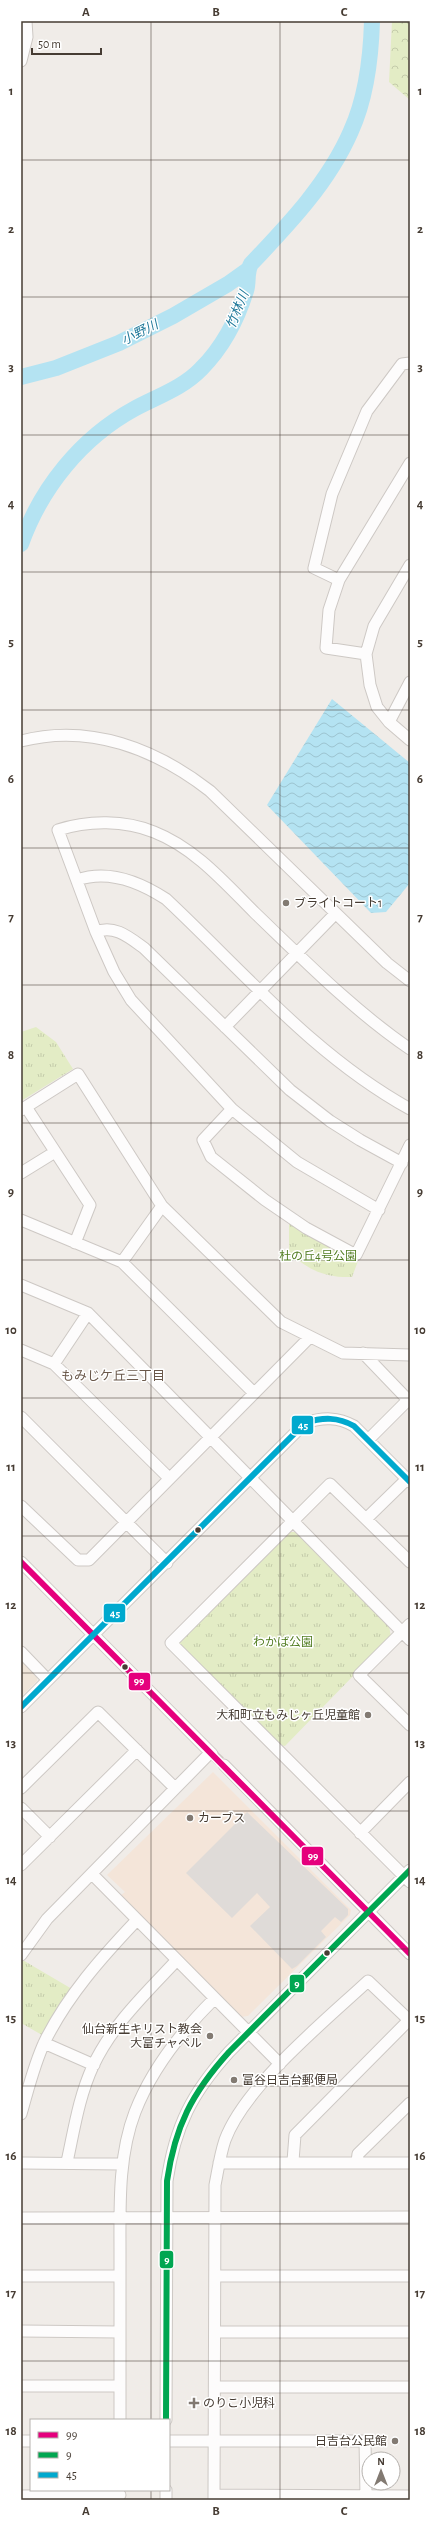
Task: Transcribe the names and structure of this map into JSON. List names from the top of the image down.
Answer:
{
  "districts": ["もみじケ丘三丁目"],
  "water": ["竹林川", "小野川"],
  "parks": ["杜の丘4号公園", "わかば公園"],
  "places": {
    "other": [
      "ブライトコート1",
      "大和町立もみじヶ丘児童館",
      "カーブス",
      "仙台新生キリスト教会 大富チャペル",
      "富谷日吉台郵便局",
      "日吉台公民館"
    ],
    "health": ["のりこ小児科"]
  },
  "lines": ["transit line 45", "transit line 99", "transit line 9"],
  "legend": ["99", "9", "45"],
  "scale_bar": "50 m",
  "north": "top",
  "grid": {
    "columns": ["A", "B", "C"],
    "rows": [
      "1",
      "2",
      "3",
      "4",
      "5",
      "6",
      "7",
      "8",
      "9",
      "10",
      "11",
      "12",
      "13",
      "14",
      "15",
      "16",
      "17",
      "18"
    ]
  }
}
